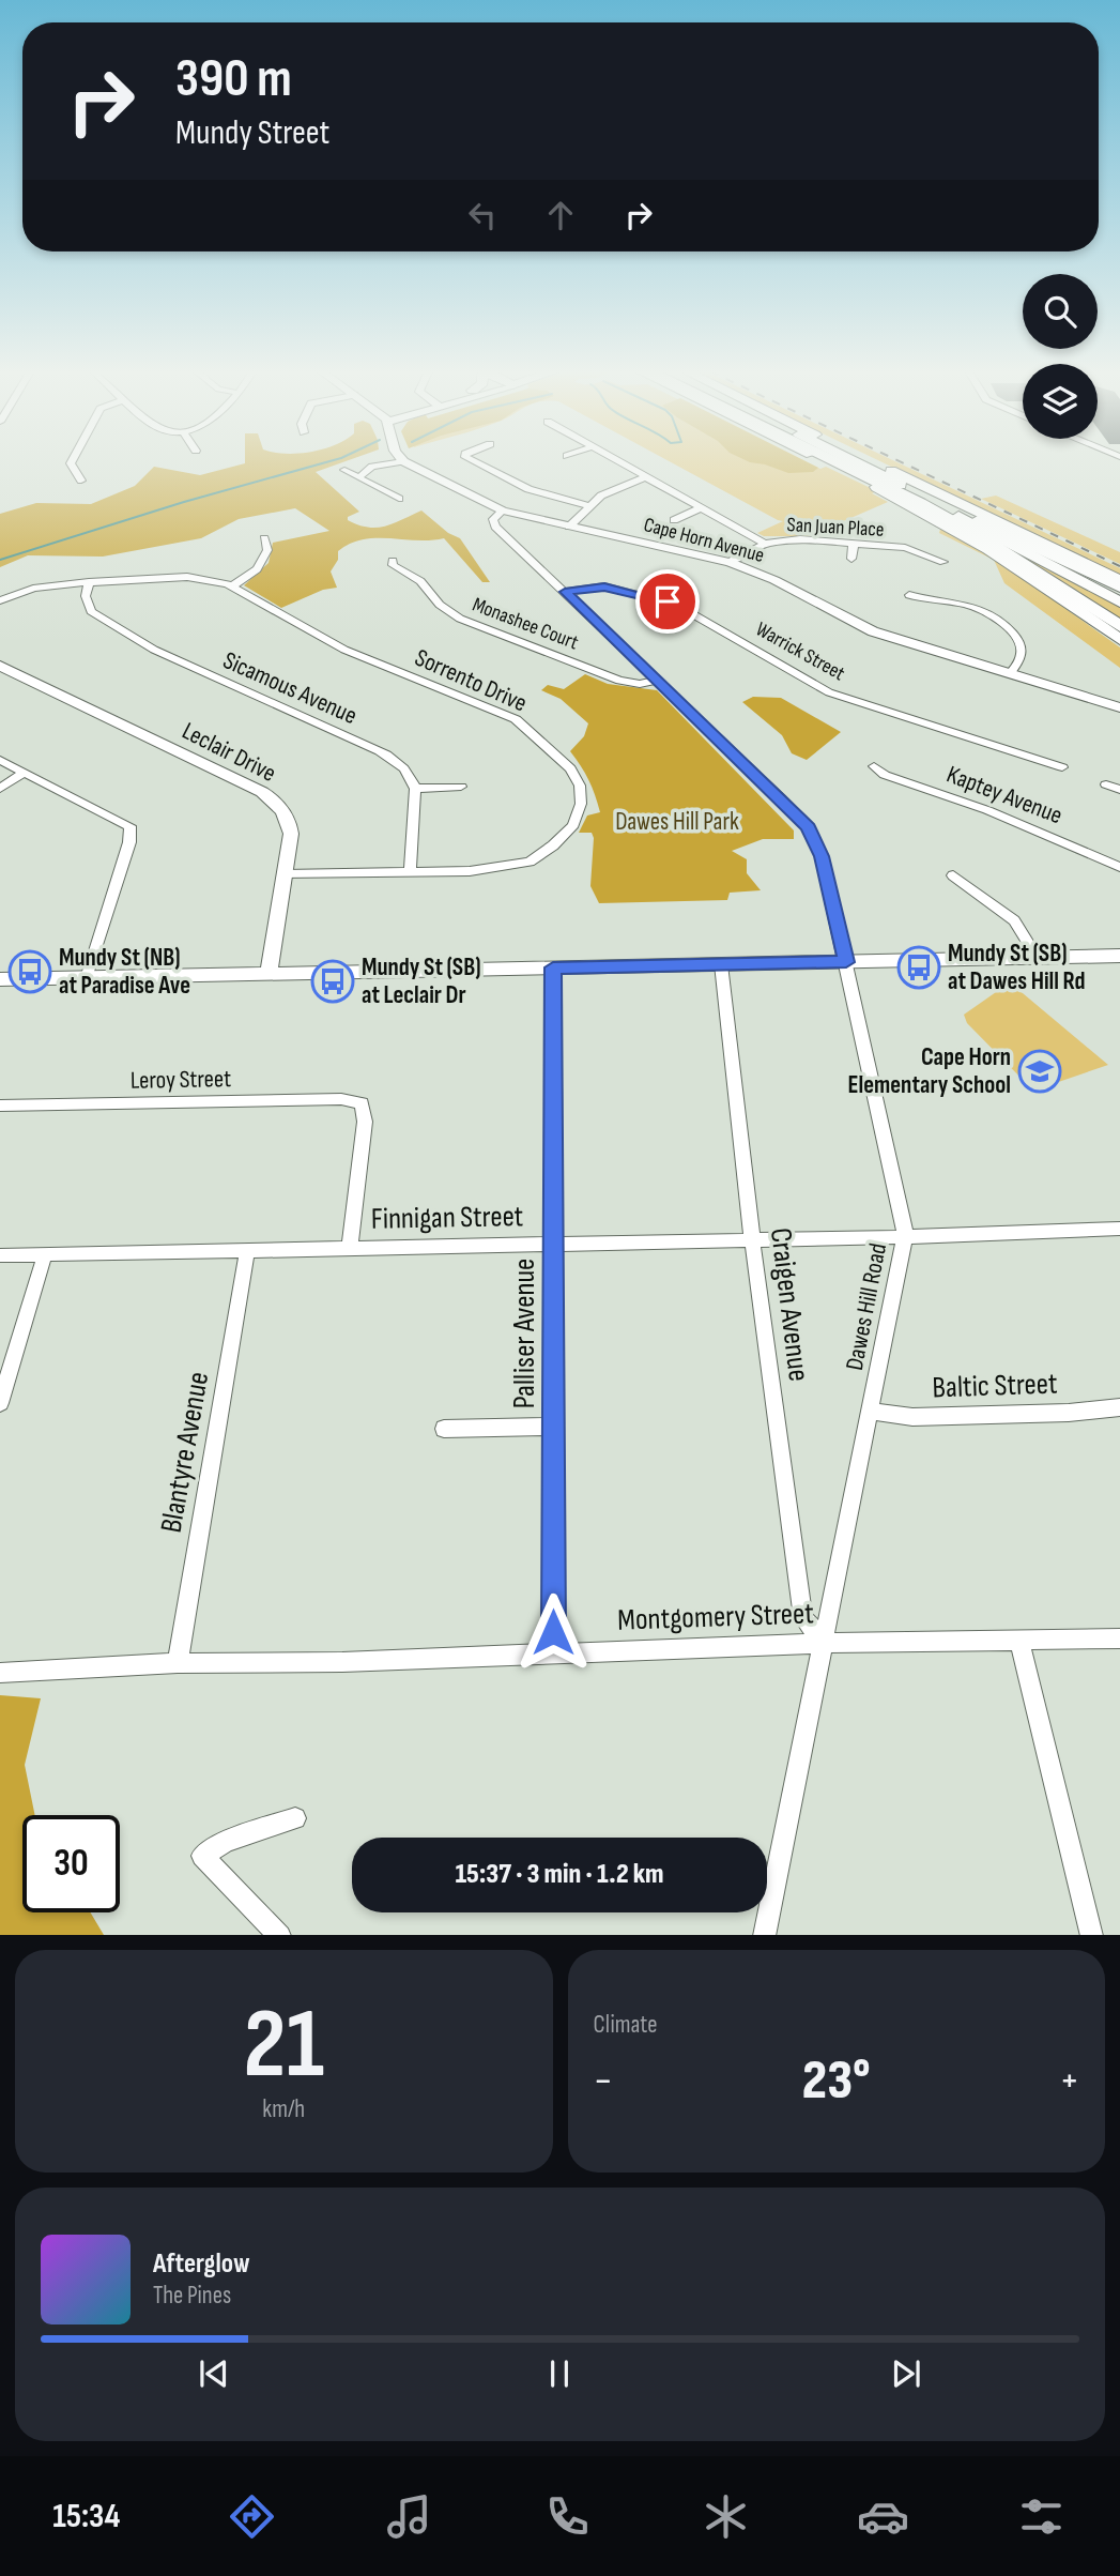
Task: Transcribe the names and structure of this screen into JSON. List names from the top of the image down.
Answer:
{
  "streets": {
    "street": [
      "San Juan Place",
      "Cape Horn Avenue",
      "Monashee Court",
      "Warrick Street",
      "Sorrento Drive",
      "Sicamous Avenue",
      "Leclair Drive",
      "Kaptey Avenue",
      "Leroy Street",
      "Finnigan Street",
      "Craigen Avenue",
      "Dawes Hill Road",
      "Palliser Avenue",
      "Baltic Street",
      "Blantyre Avenue",
      "Montgomery Street"
    ]
  },
  "crossings": [
    ["San Juan Place", "Cape Horn Avenue"],
    ["Cape Horn Avenue", "Dawes Hill Road"],
    ["Monashee Court", "Dawes Hill Road"],
    ["Warrick Street", "Dawes Hill Road"],
    ["Sorrento Drive", "Sicamous Avenue"],
    ["Sorrento Drive", "Leclair Drive"],
    ["Leroy Street", "Finnigan Street"],
    ["Finnigan Street", "Craigen Avenue"],
    ["Finnigan Street", "Dawes Hill Road"],
    ["Finnigan Street", "Palliser Avenue"],
    ["Finnigan Street", "Blantyre Avenue"],
    ["Craigen Avenue", "Dawes Hill Road"],
    ["Craigen Avenue", "Montgomery Street"],
    ["Dawes Hill Road", "Baltic Street"],
    ["Dawes Hill Road", "Montgomery Street"],
    ["Palliser Avenue", "Montgomery Street"],
    ["Blantyre Avenue", "Montgomery Street"]
  ],
  "parks": ["Dawes Hill Park"],
  "places": {
    "bus stop": ["Mundy St (SB) at Dawes Hill Rd", "Mundy St (NB) at Paradise Ave", "Mundy St (SB) at Leclair Dr"],
    "school or university": ["Cape Horn Elementary School"]
  },
  "page": {
    "turn": ["390 m", "Mundy Street"],
    "limit": "30",
    "trip": "15:37 · 3 min · 1.2 km",
    "tile": [
      ["21", "km/h"],
      "Climate"
    ],
    "heat": ["−", "23°", "+"],
    "song": ["Afterglow", "The Pines"],
    "tabs": "15:34"
  }
}
